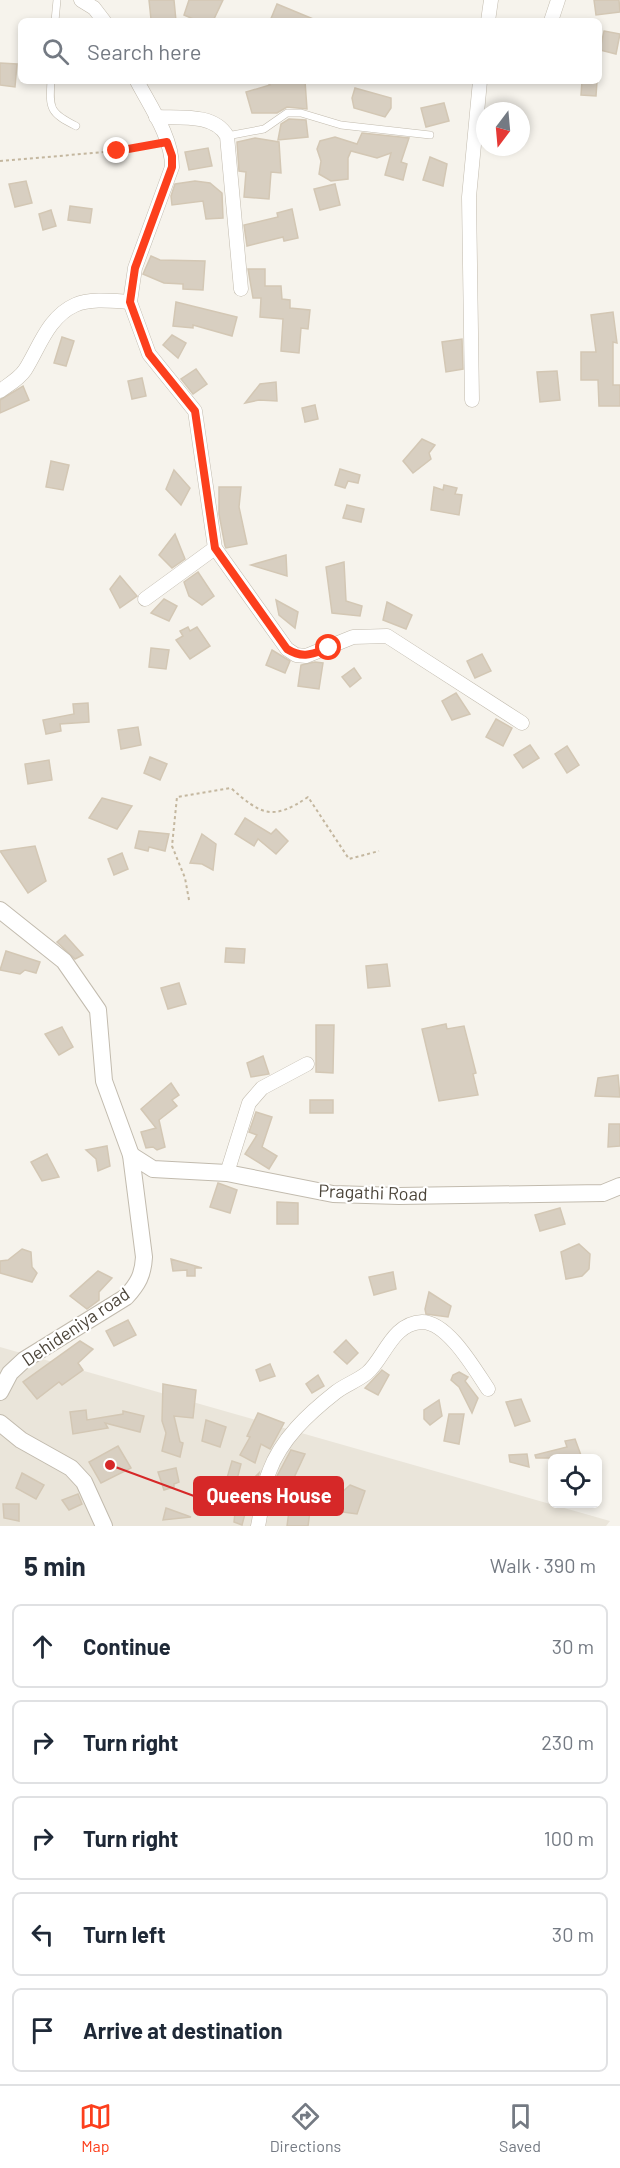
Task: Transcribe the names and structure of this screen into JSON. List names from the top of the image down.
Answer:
{
  "streets": {
    "street": ["Pragathi Road", "Dehideniya road"]
  },
  "crossings": [
    ["Pragathi Road", "Dehideniya road"]
  ],
  "places": ["Queens House"],
  "north": "bottom",
  "page": {
    "search": "Search here",
    "heading": ["5 min", "Walk · 390 m"],
    "list": [
      ["Continue", "30 m"],
      ["Turn right", "230 m"],
      ["Turn right", "100 m"],
      ["Turn left", "30 m"],
      "Arrive at destination"
    ],
    "nav": ["Map", "Directions", "Saved"]
  }
}
